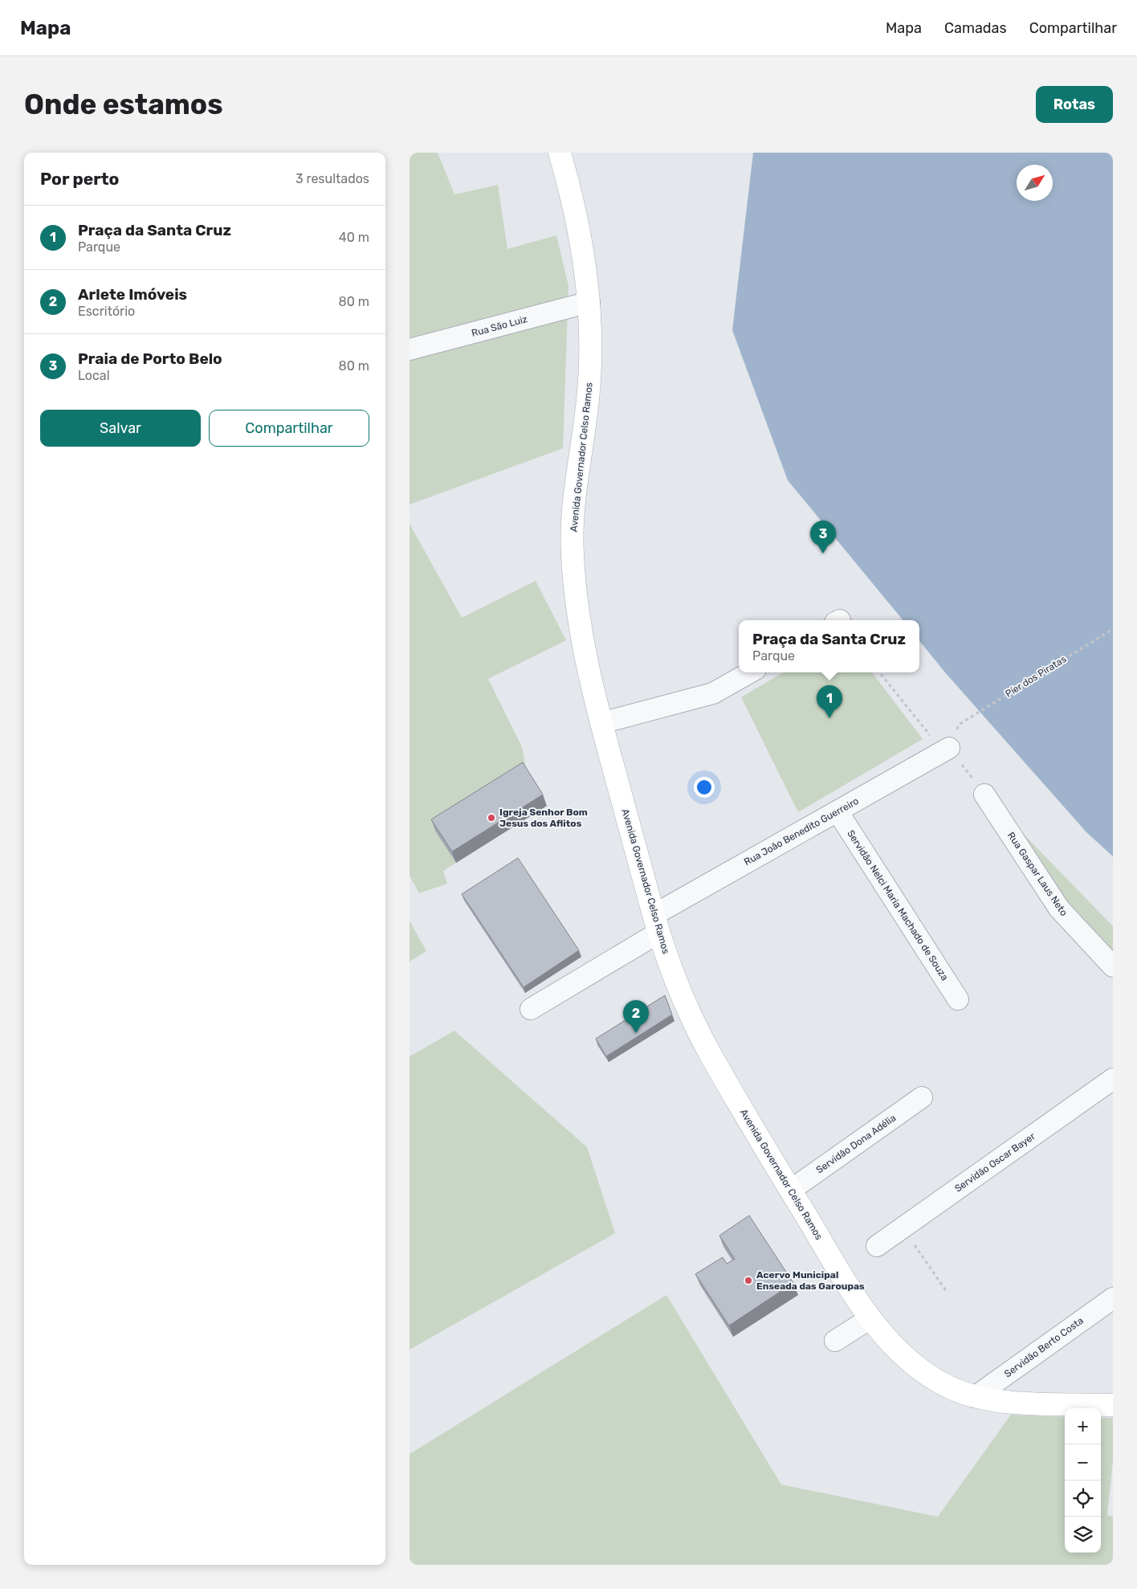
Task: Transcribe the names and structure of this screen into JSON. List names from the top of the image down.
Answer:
{
  "streets": {
    "main road": ["Avenida Governador Celso Ramos"],
    "street": [
      "Rua São Luiz",
      "Rua João Benedito Guerreiro",
      "Rua Gaspar Laus Neto",
      "Servidão Nelci Maria Machado de Souza",
      "Servidão Dona Adélia",
      "Servidão Oscar Bayer",
      "Servidão Berto Costa"
    ],
    "path": ["Píer dos Piratas"]
  },
  "crossings": [
    ["Rua São Luiz", "Avenida Governador Celso Ramos"],
    ["Avenida Governador Celso Ramos", "Rua João Benedito Guerreiro"],
    ["Avenida Governador Celso Ramos", "Servidão Dona Adélia"],
    ["Avenida Governador Celso Ramos", "Servidão Berto Costa"],
    ["Rua João Benedito Guerreiro", "Servidão Nelci Maria Machado de Souza"]
  ],
  "places": ["Igreja Senhor Bom Jesus dos Aflitos", "Acervo Municipal Enseada das Garoupas"],
  "north": "top right",
  "page": {
    "header": "Mapa",
    "nav": ["Mapa", "Camadas", "Compartilhar"],
    "buttons": [
      "Rotas",
      ["Salvar", "Compartilhar"]
    ],
    "title": "Onde estamos",
    "heading": ["Por perto", "3 resultados"],
    "list": [
      {
        "mark": "1",
        "name": "Praça da Santa Cruz",
        "note": "Parque",
        "value": "40 m"
      },
      {
        "mark": "2",
        "name": "Arlete Imóveis",
        "note": "Escritório",
        "value": "80 m"
      },
      {
        "mark": "3",
        "name": "Praia de Porto Belo",
        "note": "Local",
        "value": "80 m"
      }
    ],
    "pins": ["3", "1", "2"],
    "popup": ["Praça da Santa Cruz", "Parque"],
    "map_buttons": ["+", "−"]
  }
}
